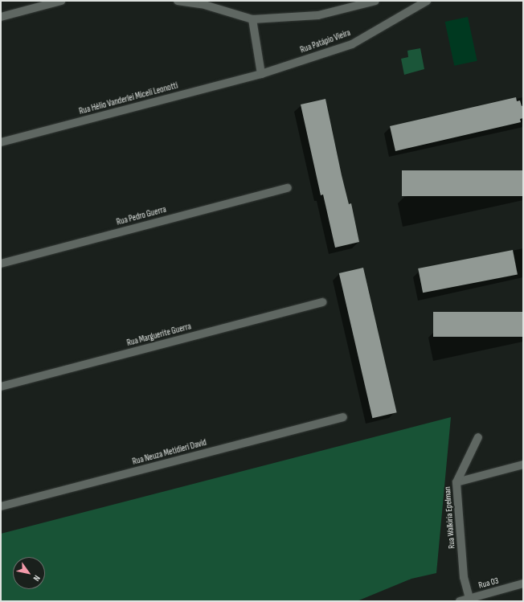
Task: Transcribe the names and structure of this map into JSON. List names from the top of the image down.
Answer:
{
  "streets": {
    "street": [
      "Rua Patápio Vieira",
      "Rua Hélio Vanderlei Miceli Leonotti",
      "Rua Pedro Guerra",
      "Rua Marguerite Guerra",
      "Rua Neuza Metidieri David",
      "Rua Walkiria Epelman",
      "Rua 03"
    ]
  },
  "crossings": [
    ["Rua Patápio Vieira", "Rua Hélio Vanderlei Miceli Leonotti"],
    ["Rua Walkiria Epelman", "Rua 03"]
  ],
  "north": "bottom right"
}
